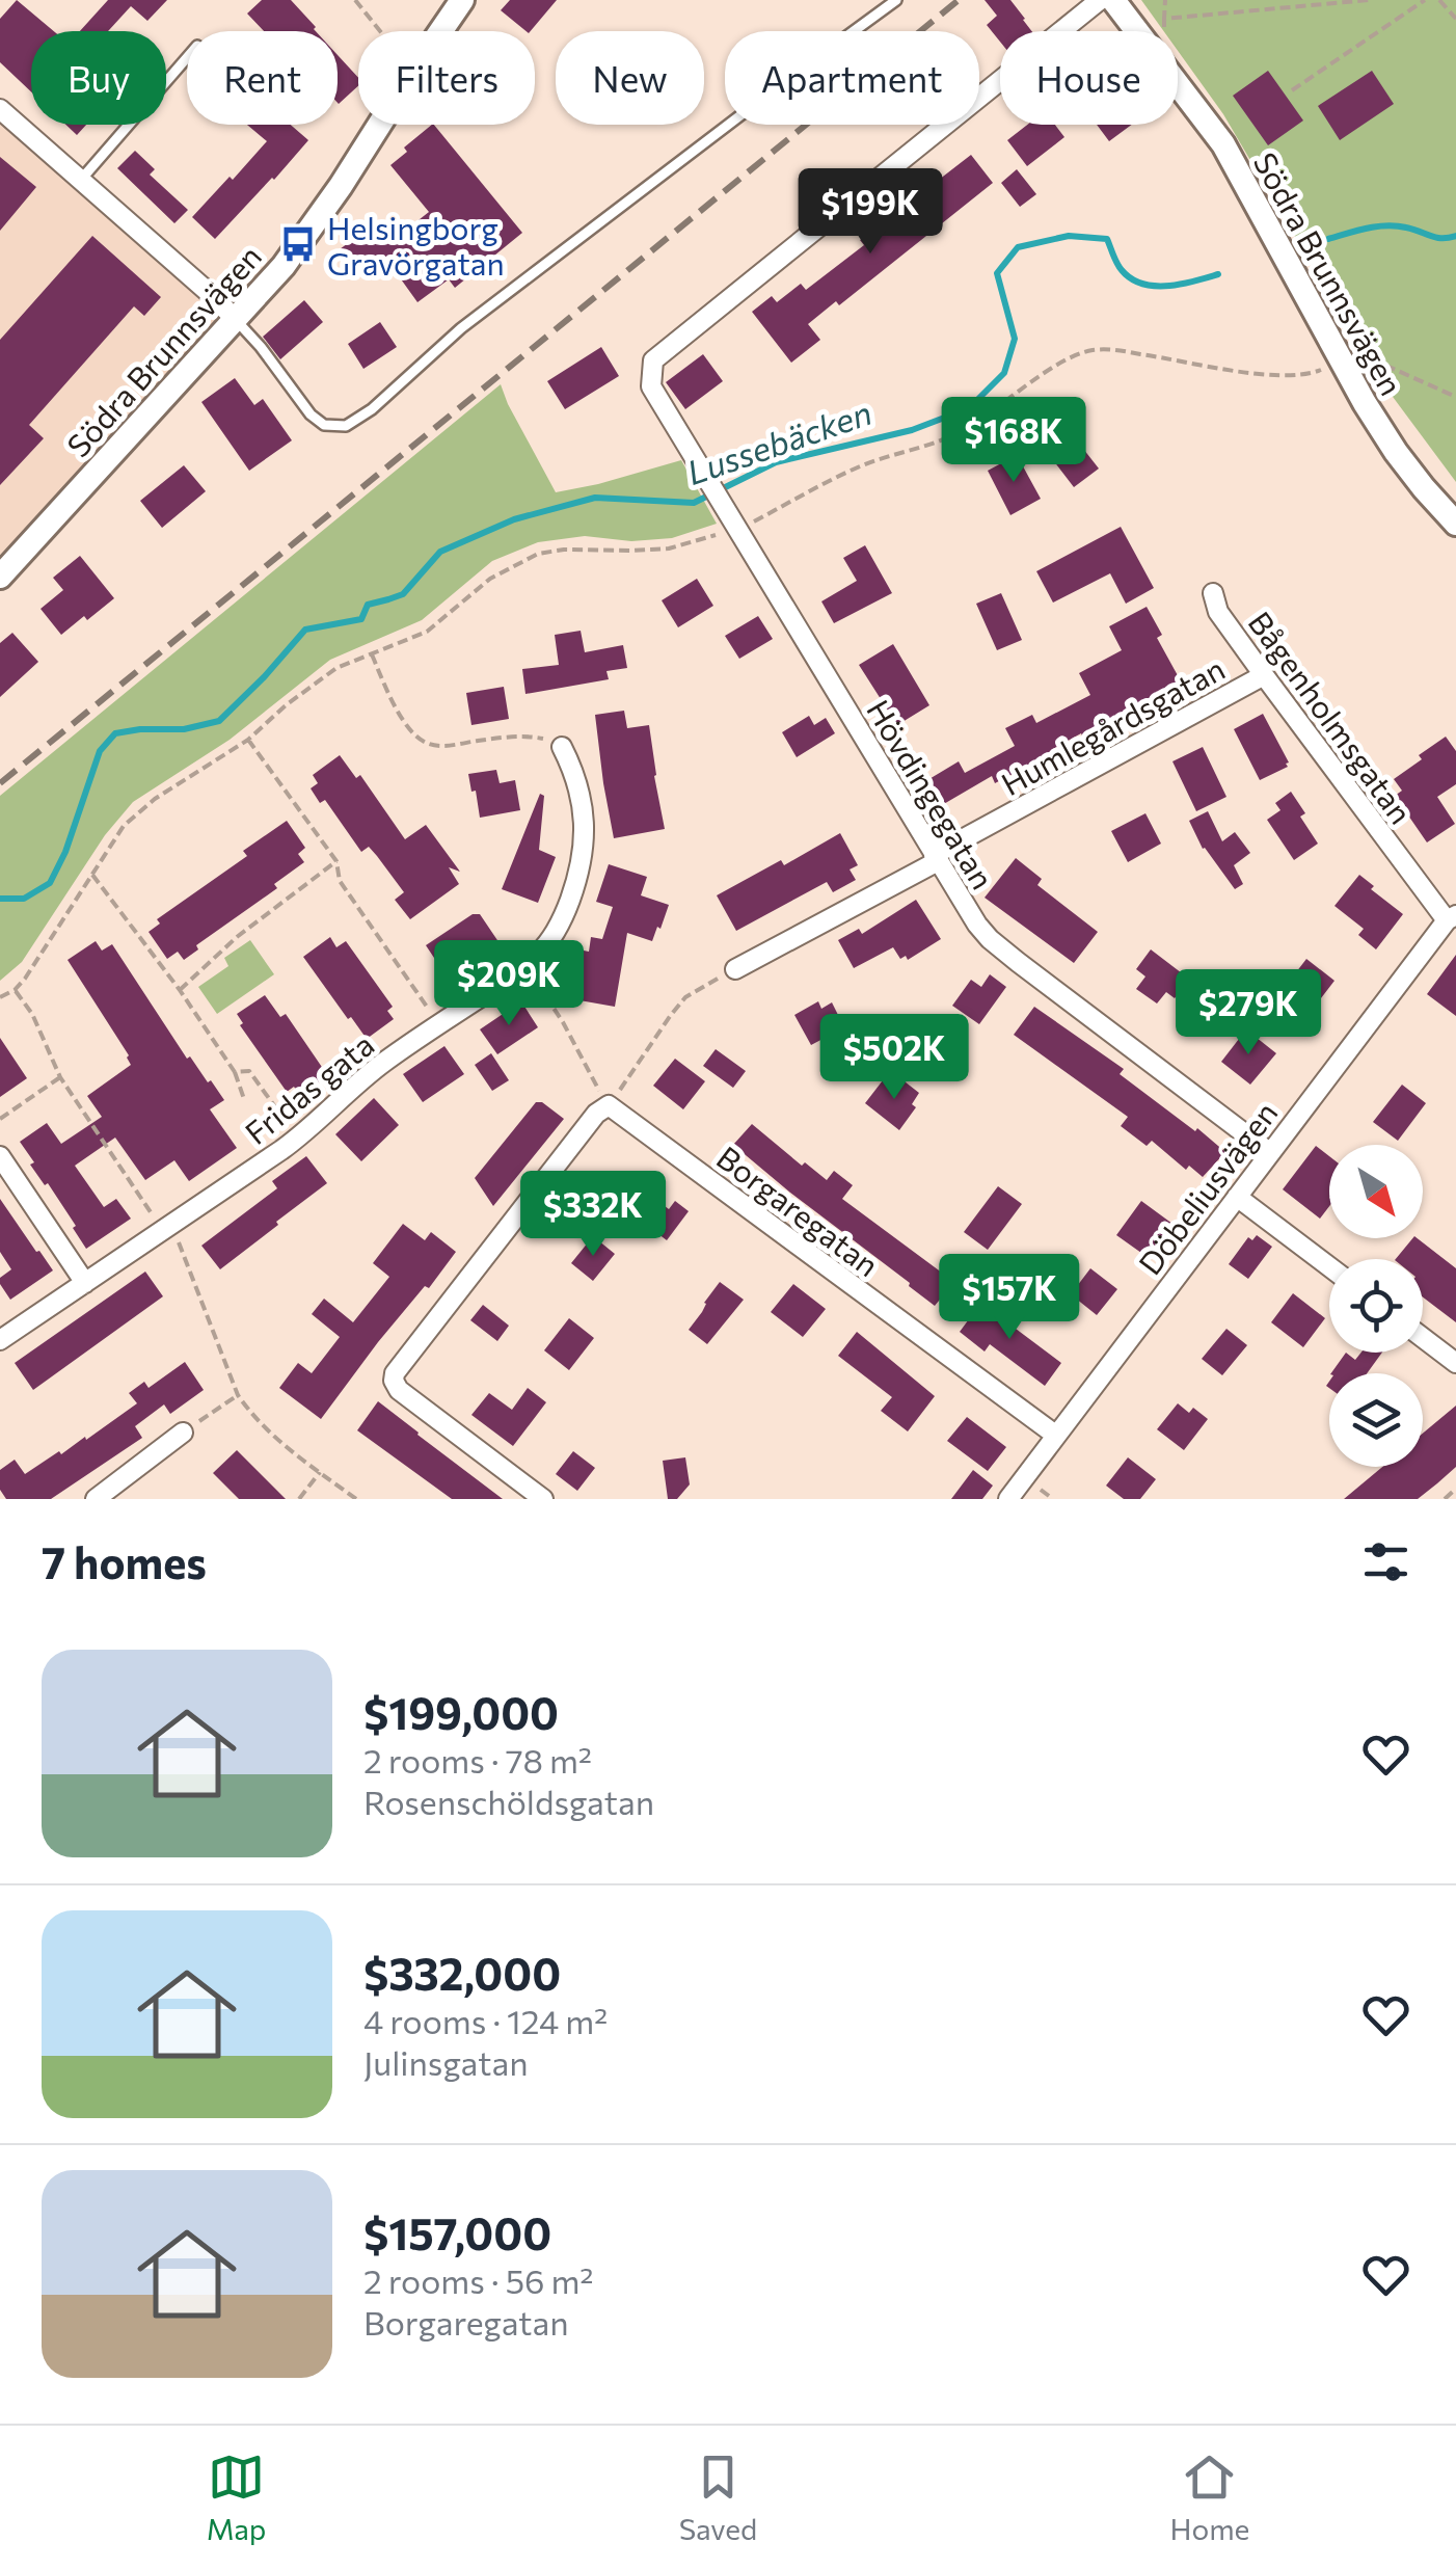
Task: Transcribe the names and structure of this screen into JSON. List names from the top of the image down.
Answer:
{
  "streets": {
    "street": [
      "Södra Brunnsvägen",
      "Bågenholmsgatan",
      "Humlegårdsgatan",
      "Hövdingegatan",
      "Fridas gata",
      "Döbeliusvägen",
      "Borgaregatan"
    ]
  },
  "crossings": [
    ["Bågenholmsgatan", "Humlegårdsgatan"],
    ["Bågenholmsgatan", "Döbeliusvägen"],
    ["Humlegårdsgatan", "Hövdingegatan"],
    ["Hövdingegatan", "Döbeliusvägen"],
    ["Döbeliusvägen", "Borgaregatan"]
  ],
  "water": ["Lussebäcken"],
  "places": {
    "bus stop": ["Helsingborg Gravörgatan"]
  },
  "north": "bottom right",
  "page": {
    "chip": [
      "Buy",
      "Rent",
      "Filters",
      "New",
      "Apartment",
      "House"
    ],
    "price": [
      "$199K",
      "$168K",
      "$209K",
      "$279K",
      "$502K",
      "$332K",
      "$157K"
    ],
    "heading": "7 homes",
    "list": [
      {
        "name": "$199,000",
        "note": "2 rooms · 78 m² · Rosenschöldsgatan"
      },
      {
        "name": "$332,000",
        "note": "4 rooms · 124 m² · Julinsgatan"
      },
      {
        "name": "$157,000",
        "note": "2 rooms · 56 m² · Borgaregatan"
      }
    ],
    "tabs": ["Map", "Saved", "Home"]
  }
}
